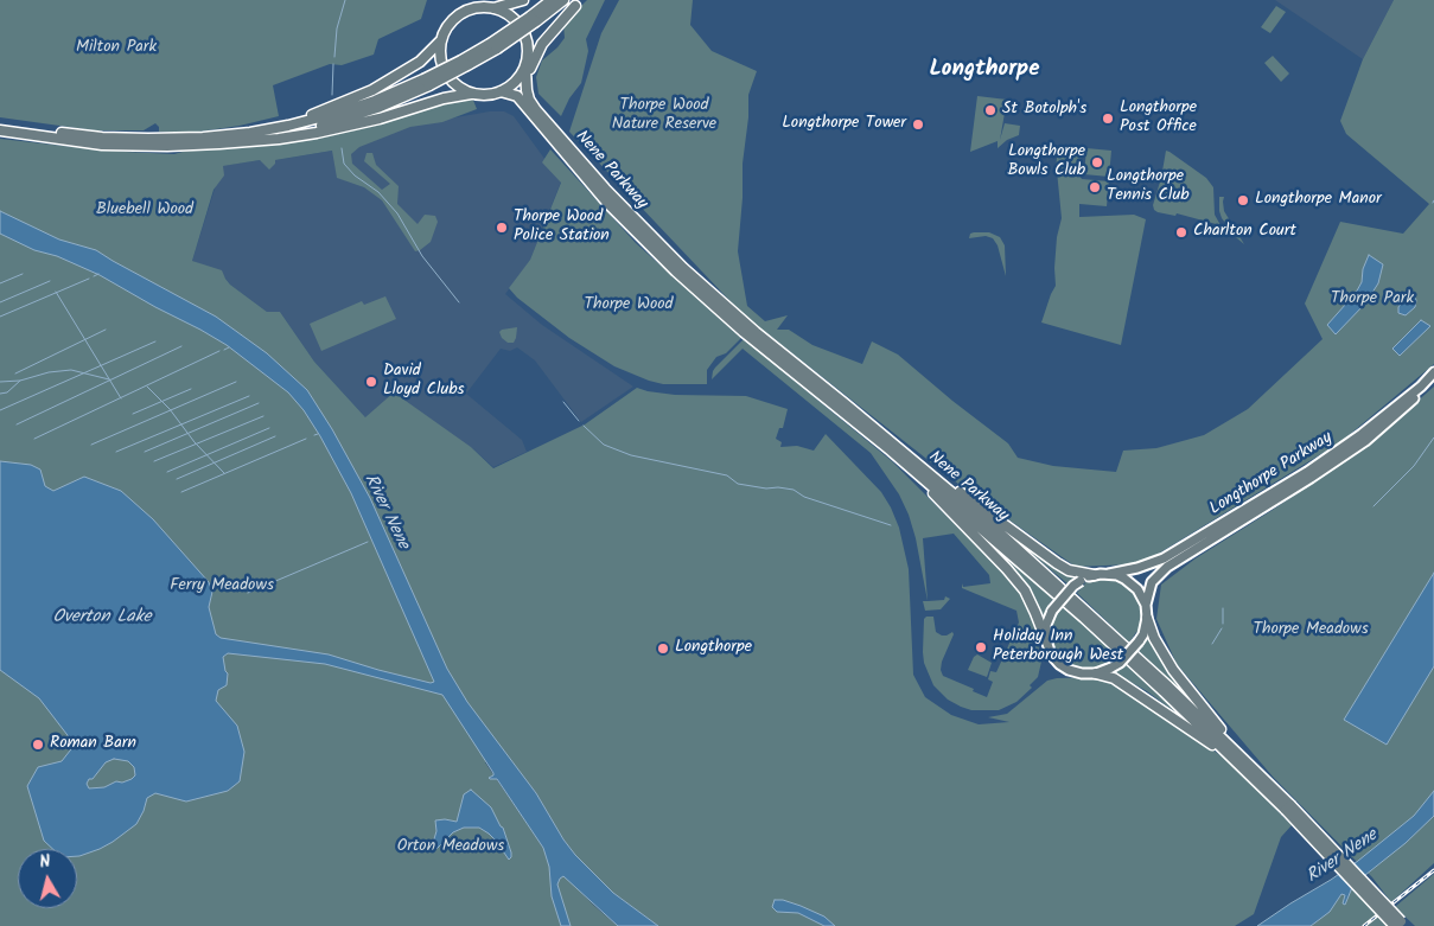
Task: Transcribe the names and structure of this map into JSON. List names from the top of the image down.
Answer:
{
  "streets": {
    "highway": ["Nene Parkway"],
    "main road": ["Longthorpe Parkway"]
  },
  "districts": ["Longthorpe"],
  "water": ["River Nene", "Overton Lake"],
  "parks": [
    "Milton Park",
    "Thorpe Wood Nature Reserve",
    "Bluebell Wood",
    "Thorpe Park",
    "Thorpe Wood",
    "Ferry Meadows",
    "Thorpe Meadows",
    "Orton Meadows"
  ],
  "places": [
    "St Botolph's",
    "Longthorpe Post Office",
    "Longthorpe Tower",
    "Longthorpe Bowls Club",
    "Longthorpe Tennis Club",
    "Longthorpe Manor",
    "Thorpe Wood Police Station",
    "Charlton Court",
    "David Lloyd Clubs",
    "Holiday Inn Peterborough West",
    "Longthorpe",
    "Roman Barn"
  ],
  "north": "top"
}
